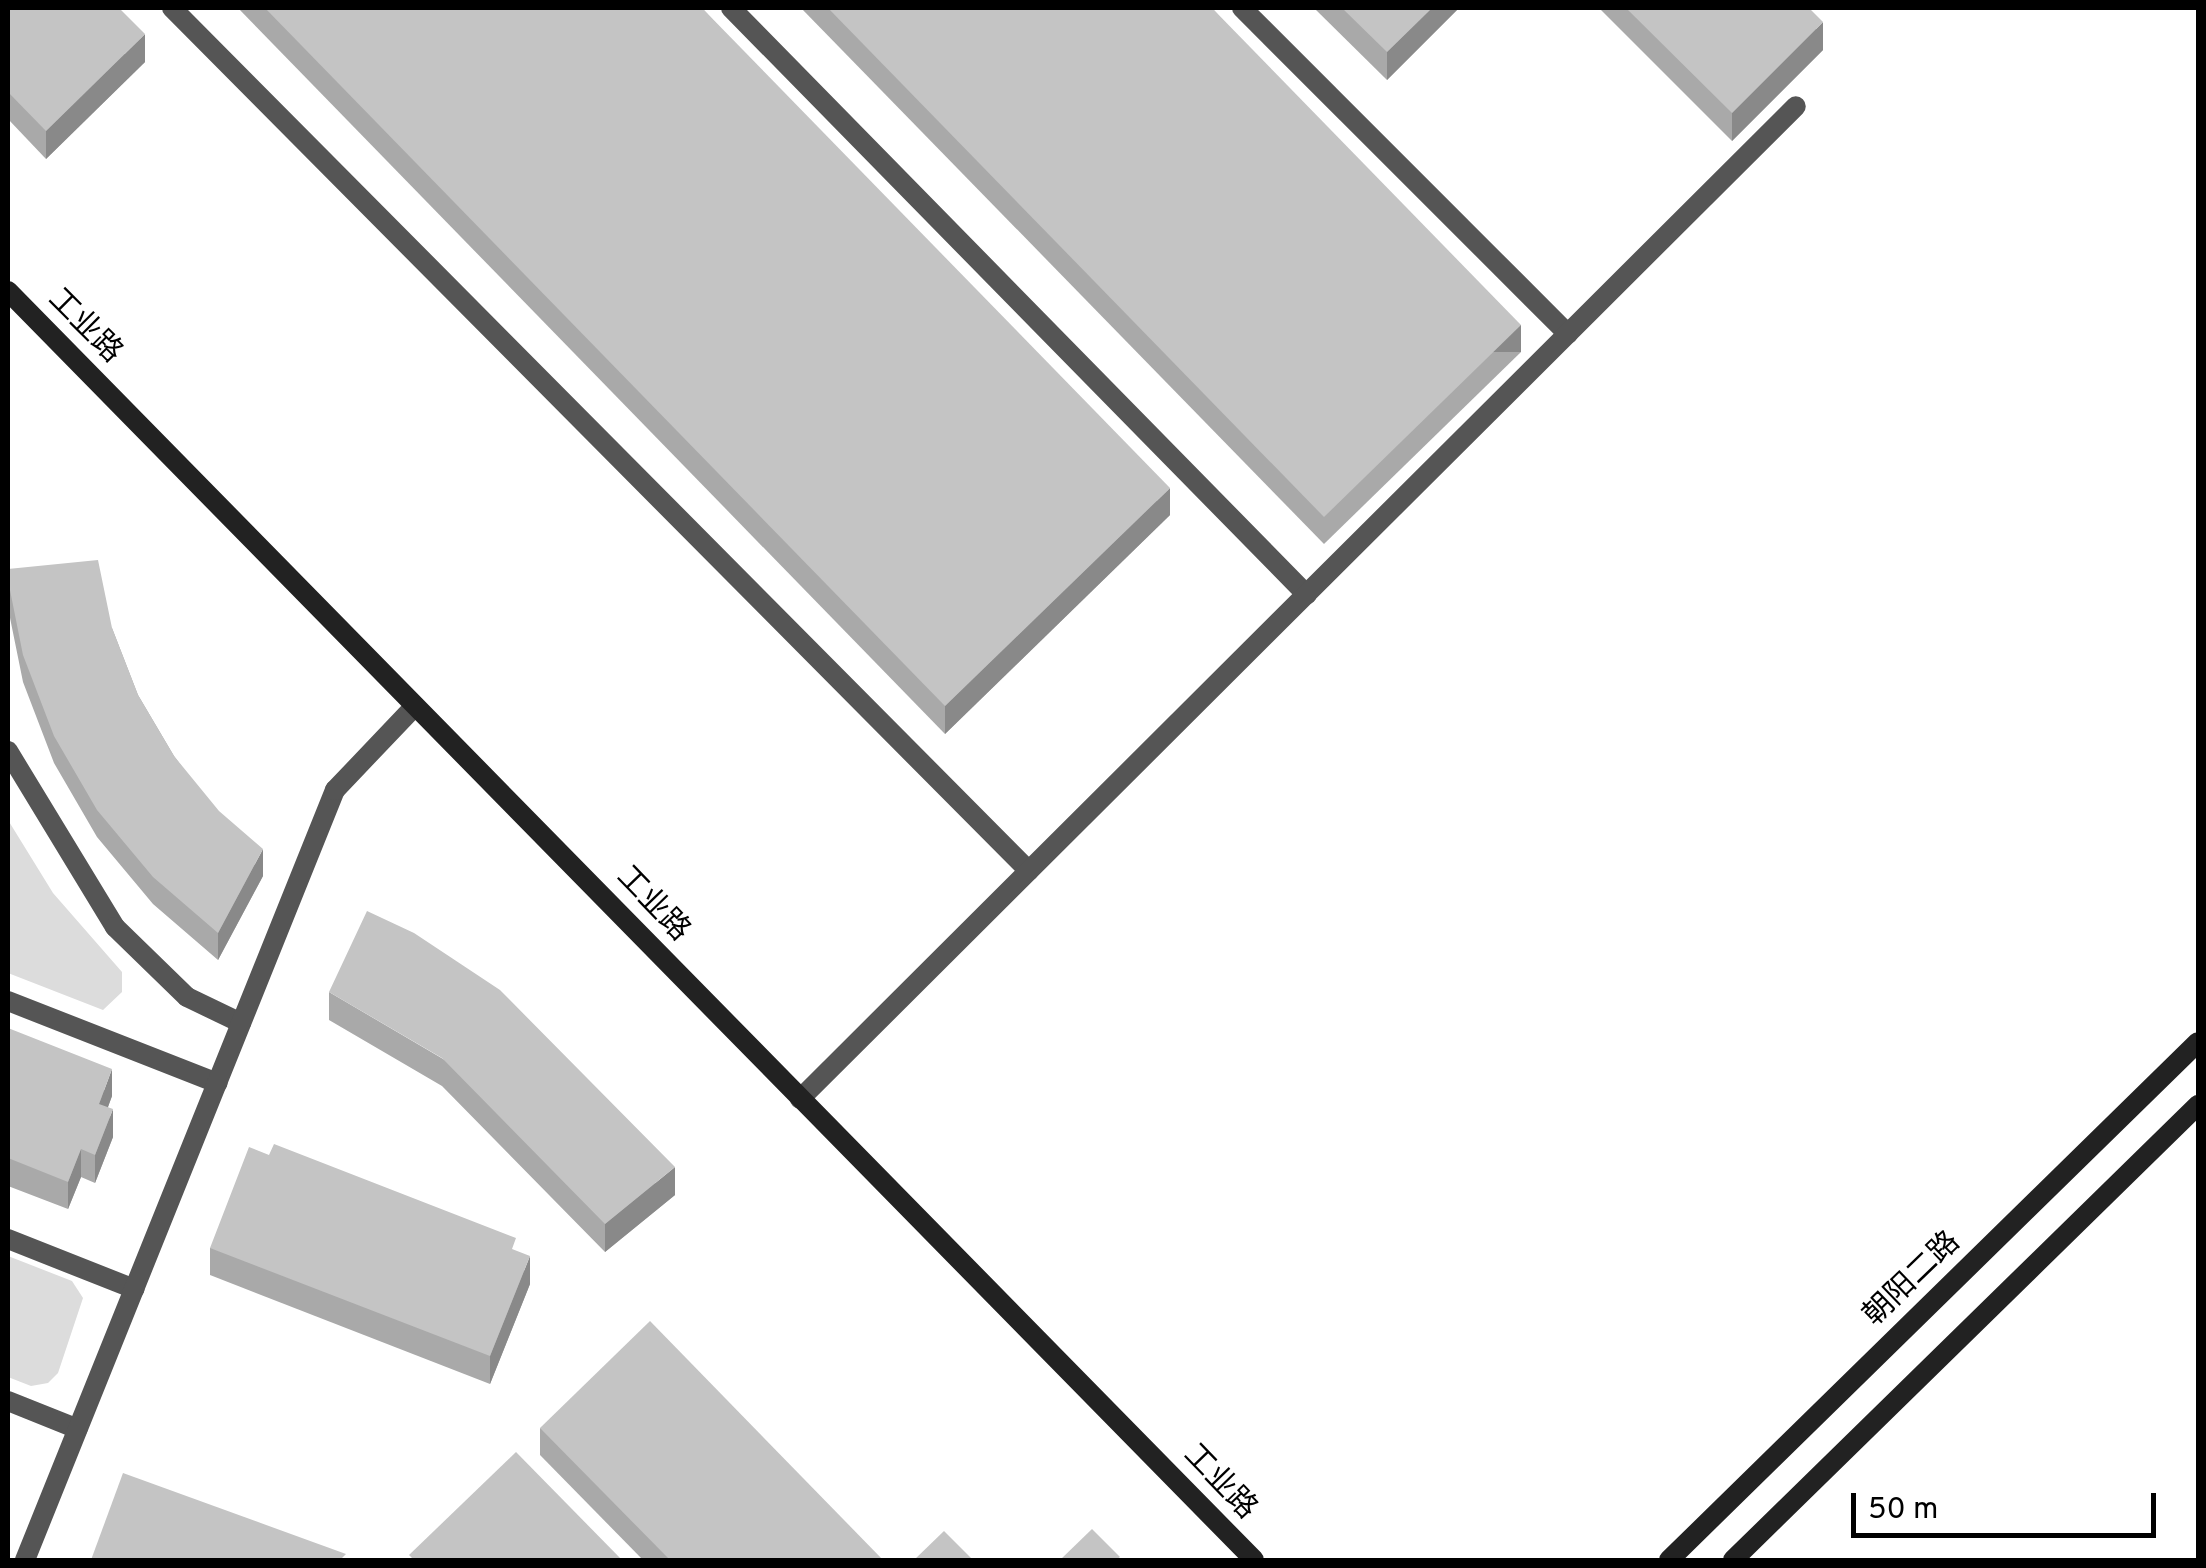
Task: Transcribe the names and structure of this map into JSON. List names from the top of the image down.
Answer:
{
  "streets": {
    "street": ["工业路", "朝阳二路"]
  },
  "scale_bar": "50 m"
}
